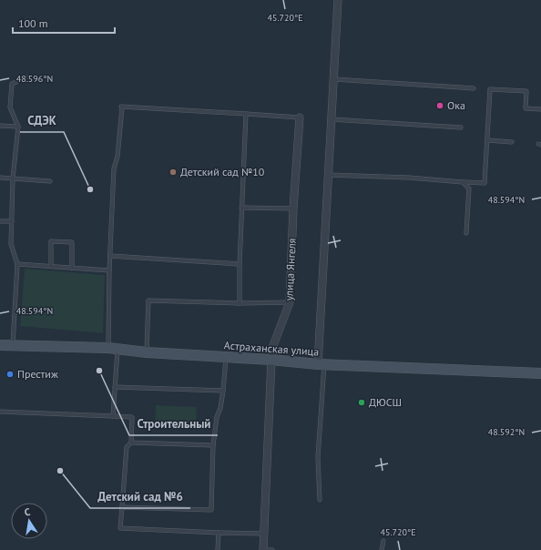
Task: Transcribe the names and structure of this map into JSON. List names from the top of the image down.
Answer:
{
  "streets": {
    "street": ["улица Янгеля", "Астраханская улица"]
  },
  "crossings": [
    ["улица Янгеля", "Астраханская улица"]
  ],
  "places": [
    "Ока",
    "Детский сад №10",
    "СДЭК",
    "Строительный",
    "Престиж",
    "ДЮСШ",
    "Детский сад №6"
  ],
  "scale_bar": "100 m",
  "north": "top",
  "coordinates": [
    "45.720°E",
    "48.596°N",
    "48.594°N",
    "48.592°N"
  ]
}
